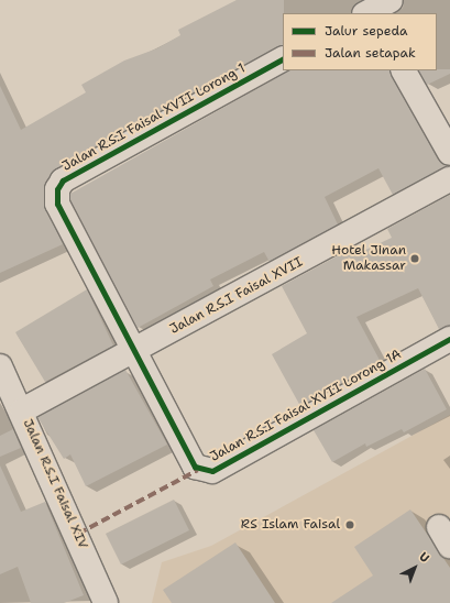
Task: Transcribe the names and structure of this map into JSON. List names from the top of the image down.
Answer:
{
  "streets": {
    "street": [
      "Jalan R.S.I Faisal XVII Lorong 1",
      "Jalan R.S.I Faisal XVII",
      "Jalan R.S.I Faisal XVII Lorong 1A",
      "Jalan R.S.I Faisal XIV"
    ]
  },
  "crossings": [
    ["Jalan R.S.I Faisal XVII Lorong 1", "Jalan R.S.I Faisal XVII"],
    ["Jalan R.S.I Faisal XVII Lorong 1", "Jalan R.S.I Faisal XVII Lorong 1A"],
    ["Jalan R.S.I Faisal XVII", "Jalan R.S.I Faisal XVII Lorong 1A"],
    ["Jalan R.S.I Faisal XVII", "Jalan R.S.I Faisal XIV"]
  ],
  "places": ["Hotel Jinan Makassar", "RS Islam Faisal"],
  "legend": ["Jalur sepeda", "Jalan setapak"],
  "north": "top right"
}
